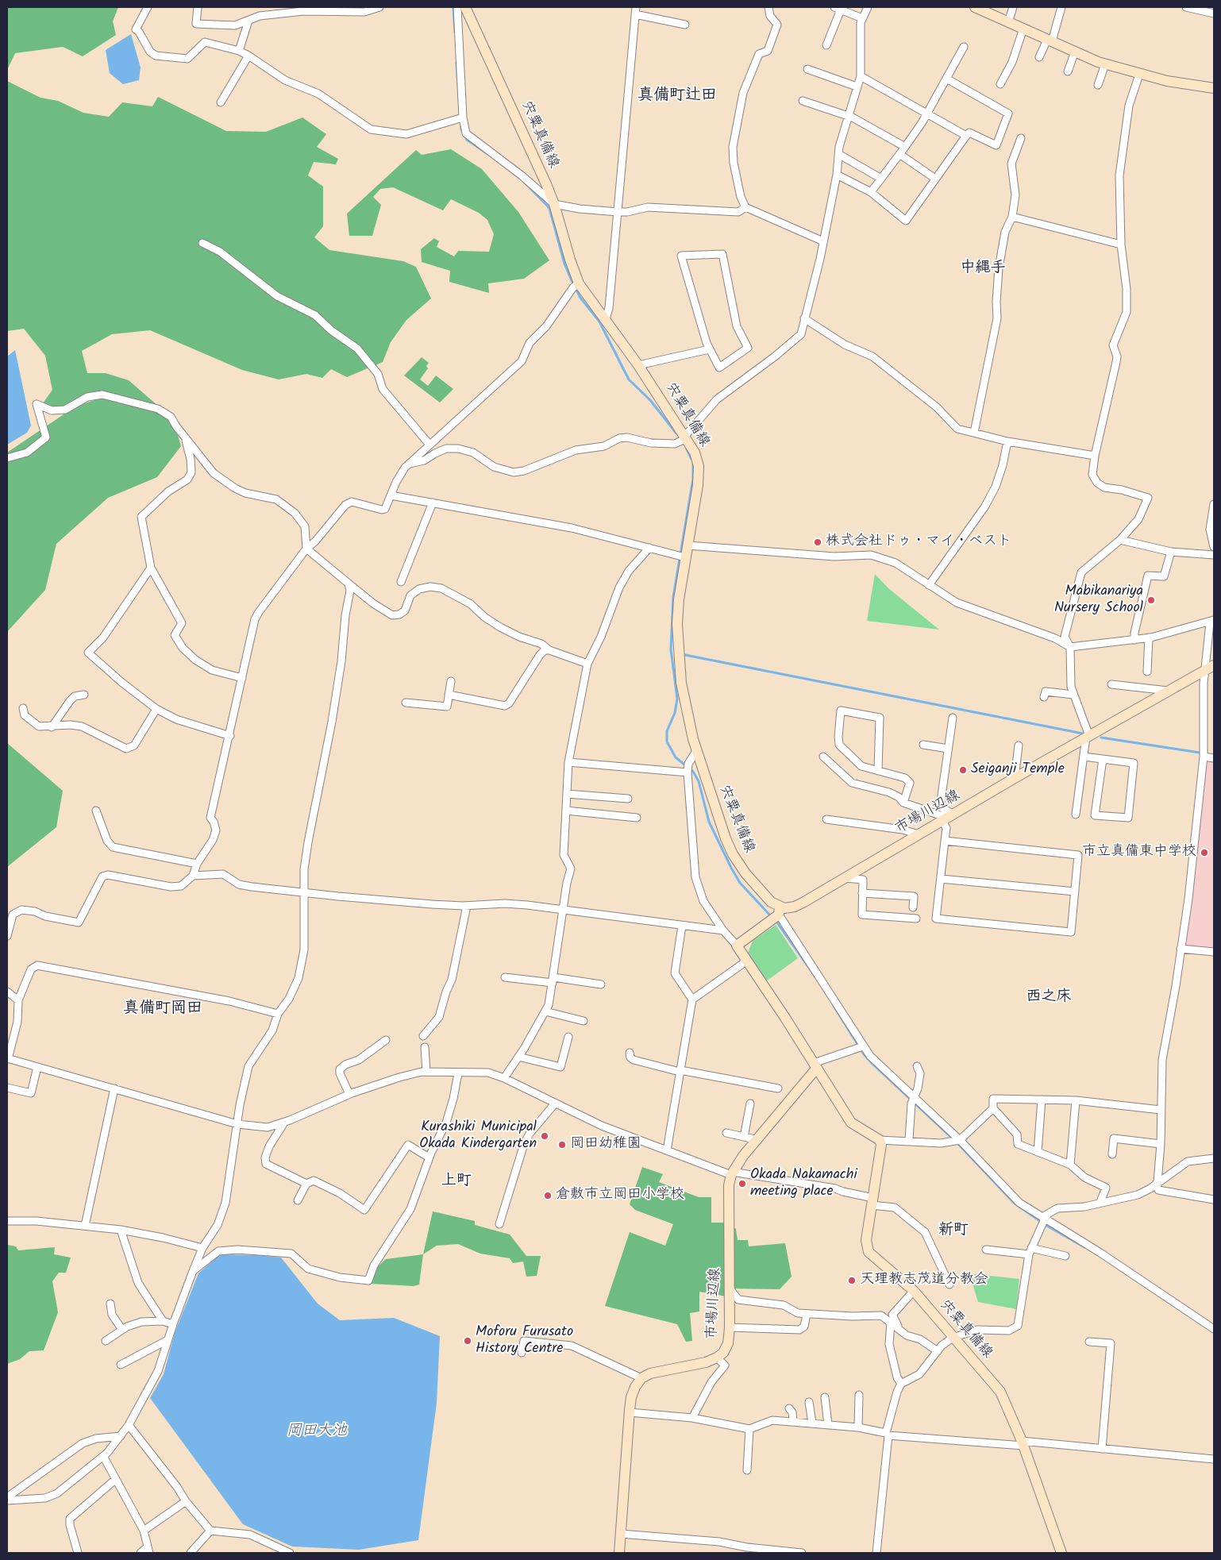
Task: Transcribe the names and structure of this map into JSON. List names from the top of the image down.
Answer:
{
  "streets": {
    "main road": ["宍粟真備線", "市場川辺線"]
  },
  "crossings": [
    ["宍粟真備線", "市場川辺線"]
  ],
  "districts": [
    "真備町辻田",
    "中縄手",
    "西之床",
    "真備町岡田",
    "上町",
    "新町"
  ],
  "water": ["岡田大池"],
  "places": [
    "株式会社ドゥ・マイ・ベスト",
    "Mabikanariya Nursery School",
    "Seiganji Temple",
    "市立真備東中学校",
    "Kurashiki Municipal Okada Kindergarten",
    "岡田幼稚園",
    "Okada Nakamachi meeting place",
    "倉敷市立岡田小学校",
    "天理教志茂道分教会",
    "Moforu Furusato History Centre"
  ]
}
